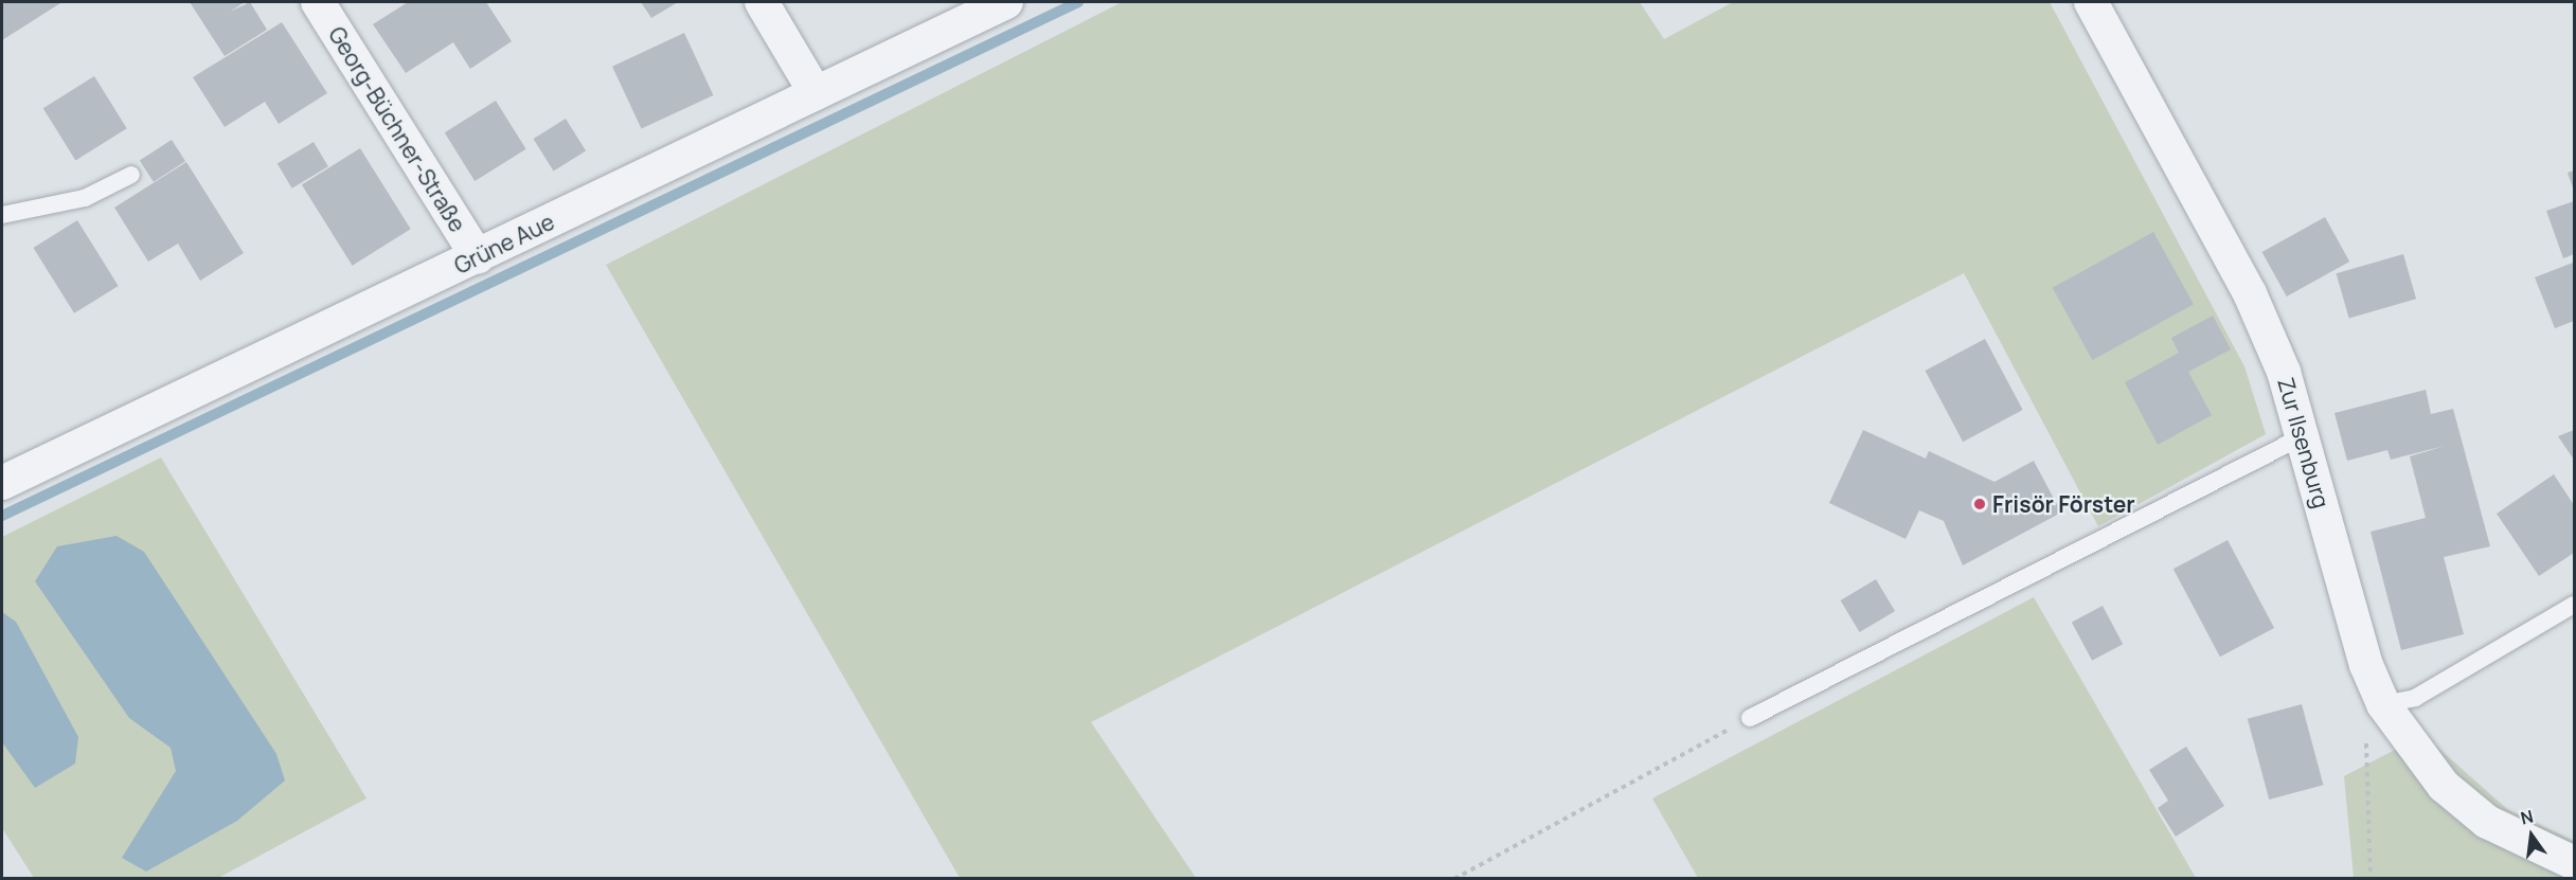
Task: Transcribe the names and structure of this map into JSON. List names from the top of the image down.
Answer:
{
  "streets": {
    "street": ["Georg-Büchner-Straße", "Grüne Aue", "Zur Ilsenburg"]
  },
  "crossings": [
    ["Georg-Büchner-Straße", "Grüne Aue"]
  ],
  "places": ["Frisör Förster"],
  "north": "top"
}
